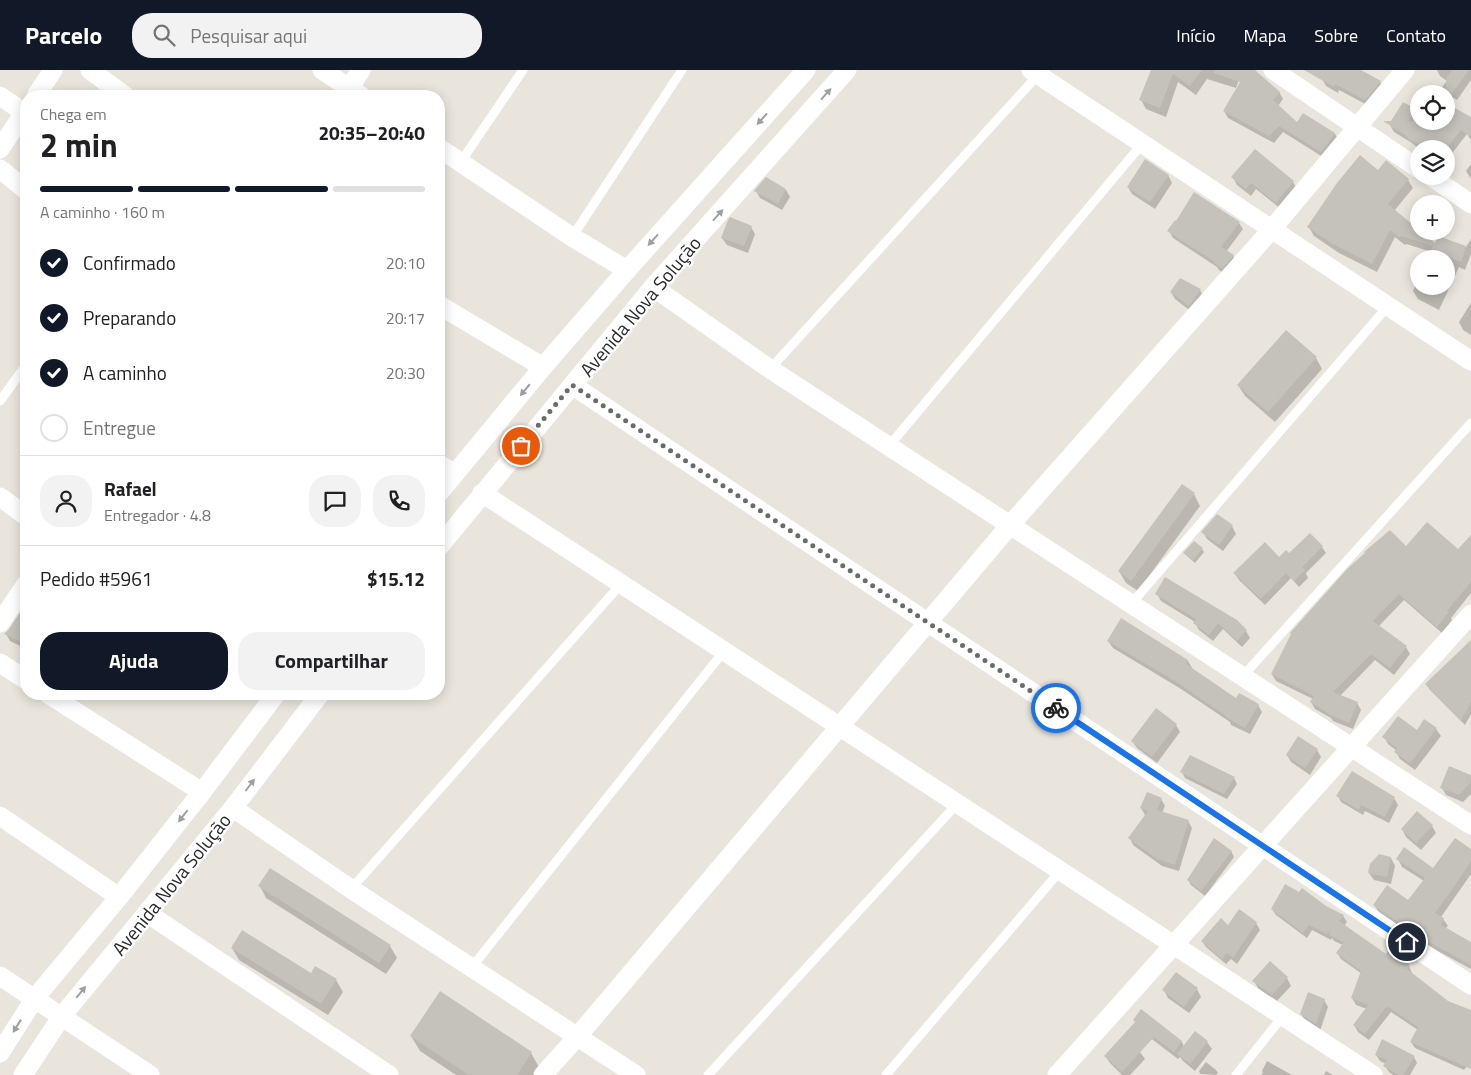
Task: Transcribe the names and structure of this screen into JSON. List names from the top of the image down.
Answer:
{
  "streets": {
    "street": ["Avenida Nova Solução"]
  },
  "page": {
    "header": "Parcelo",
    "search": "Pesquisar aqui",
    "nav": [
      "Início",
      "Mapa",
      "Sobre",
      "Contato"
    ],
    "map_buttons": ["+", "−"],
    "heading": ["2 min", "Chega em", "20:35–20:40"],
    "panel": [
      "Rafael",
      "Entregador · 4.8",
      "Pedido #5961",
      "$15.12"
    ],
    "bar": "A caminho · 160 m",
    "list": [
      ["Confirmado", "20:10"],
      ["Preparando", "20:17"],
      ["A caminho", "20:30"],
      "Entregue"
    ],
    "buttons": ["Ajuda", "Compartilhar"]
  }
}
